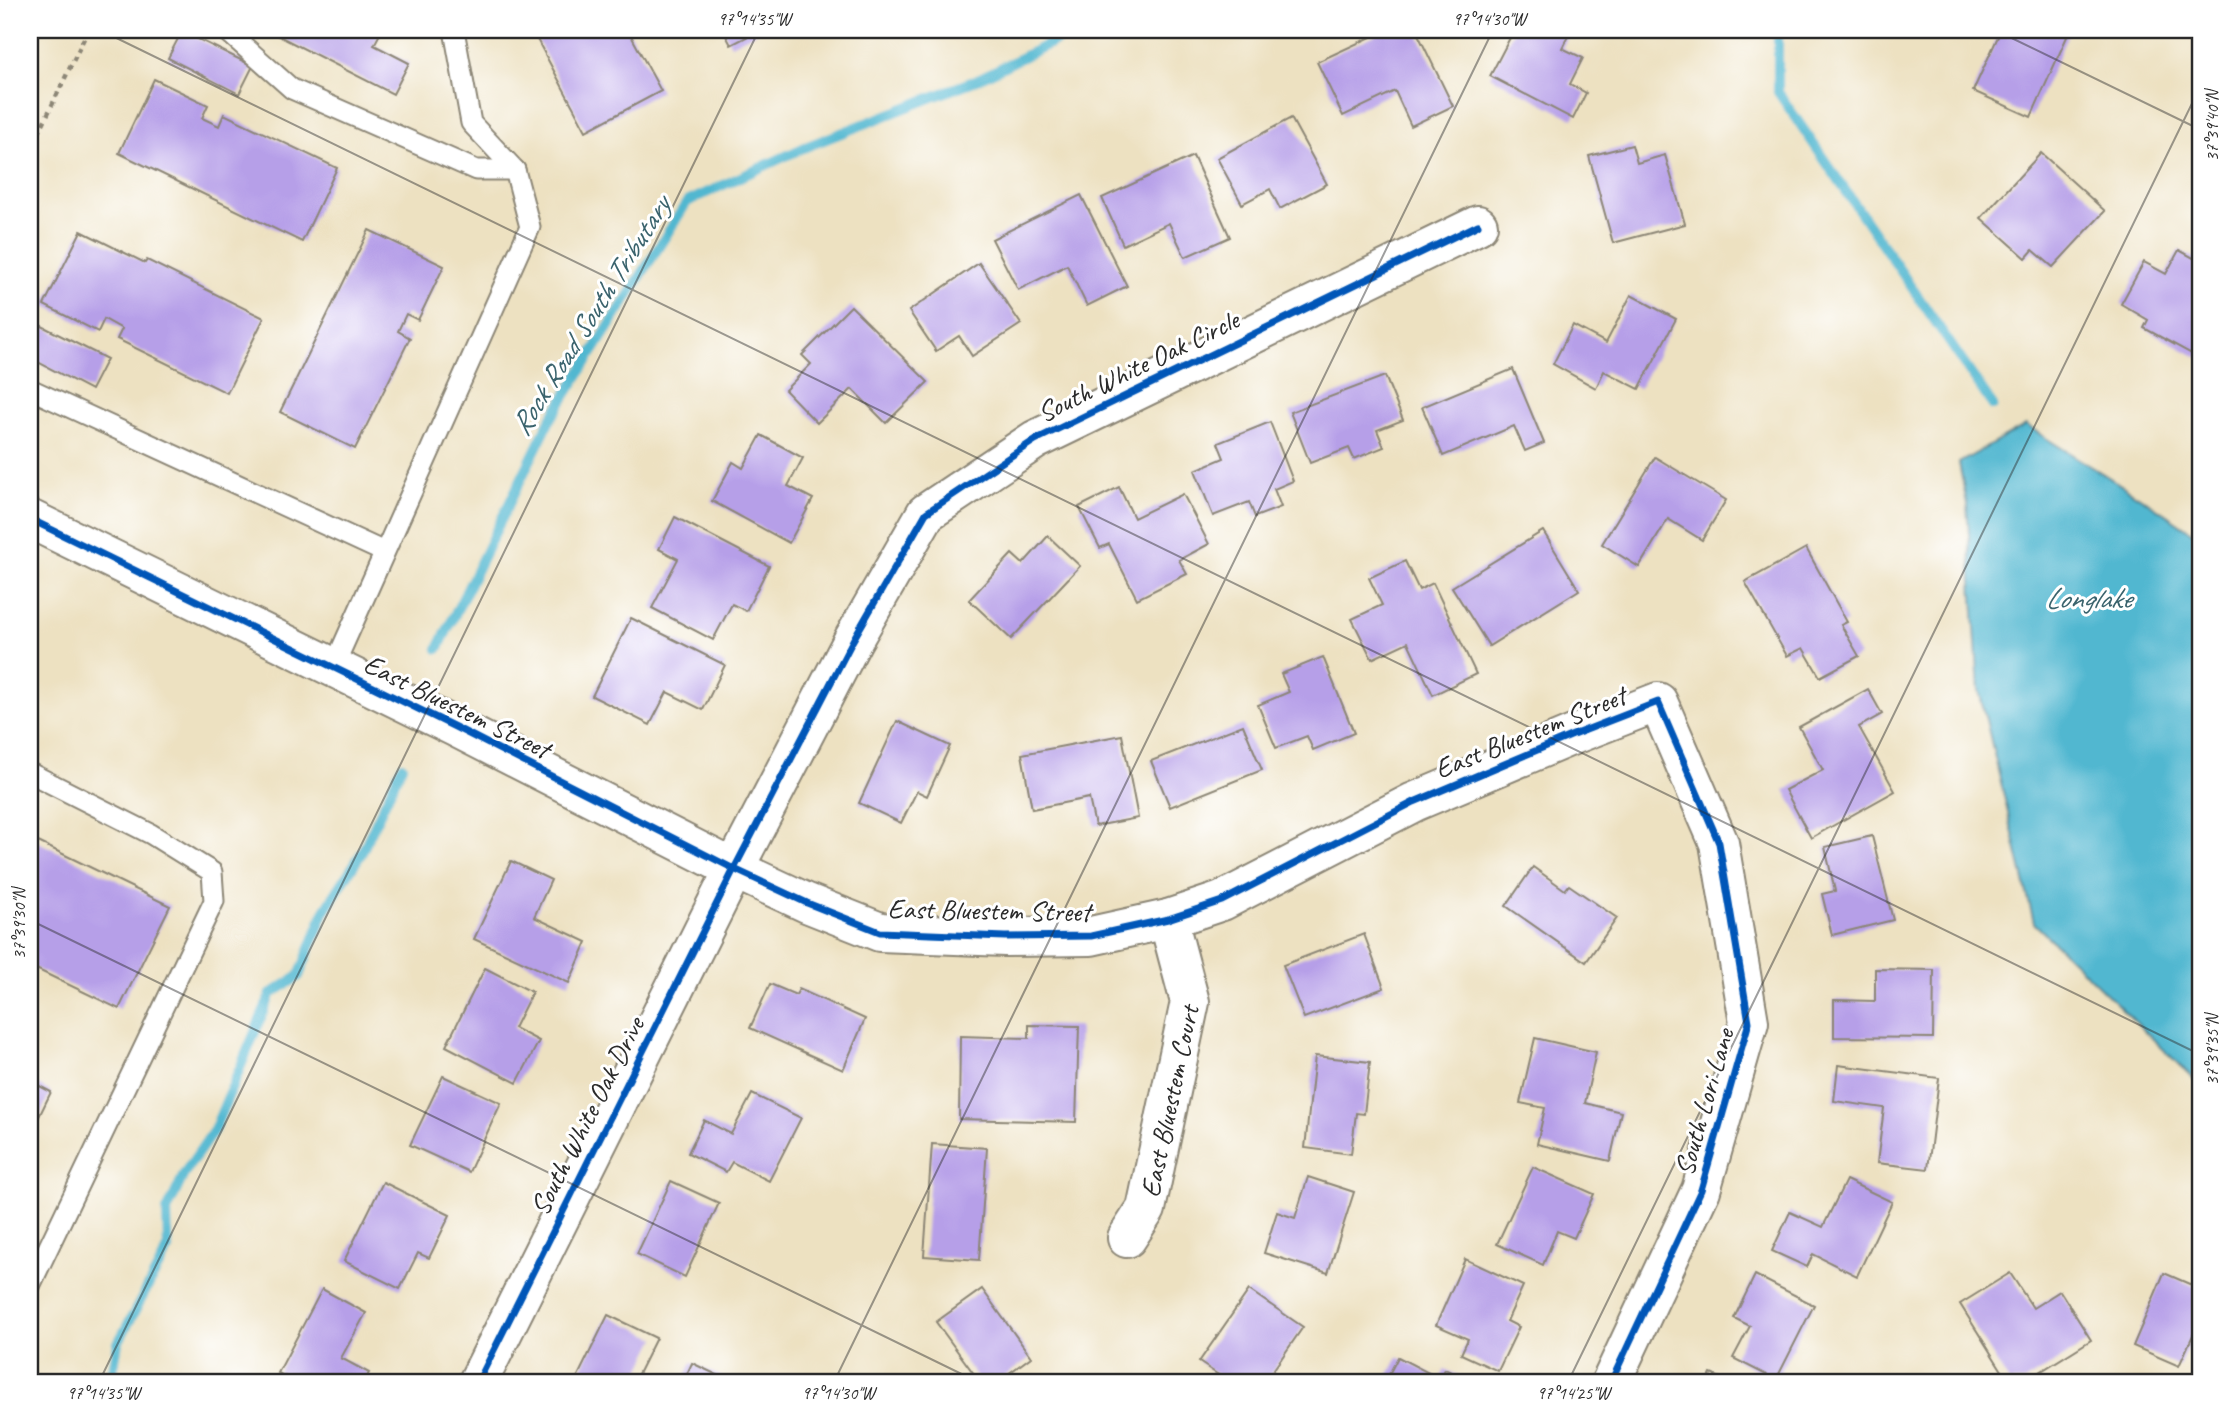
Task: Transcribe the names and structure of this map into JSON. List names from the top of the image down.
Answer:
{
  "streets": {
    "street": [
      "South White Oak Circle",
      "East Bluestem Street",
      "East Bluestem Court",
      "South Lori Lane",
      "South White Oak Drive"
    ]
  },
  "crossings": [
    ["South White Oak Circle", "East Bluestem Street"],
    ["South White Oak Circle", "South White Oak Drive"],
    ["East Bluestem Street", "East Bluestem Court"],
    ["East Bluestem Street", "South Lori Lane"],
    ["East Bluestem Street", "South White Oak Drive"]
  ],
  "water": ["Rock Road South Tributary", "Longlake"],
  "coordinates": [
    "97°14'35\"W",
    "97°14'30\"W",
    "37°39'40\"N",
    "37°39'30\"N",
    "37°39'35\"N",
    "97°14'25\"W"
  ]
}
